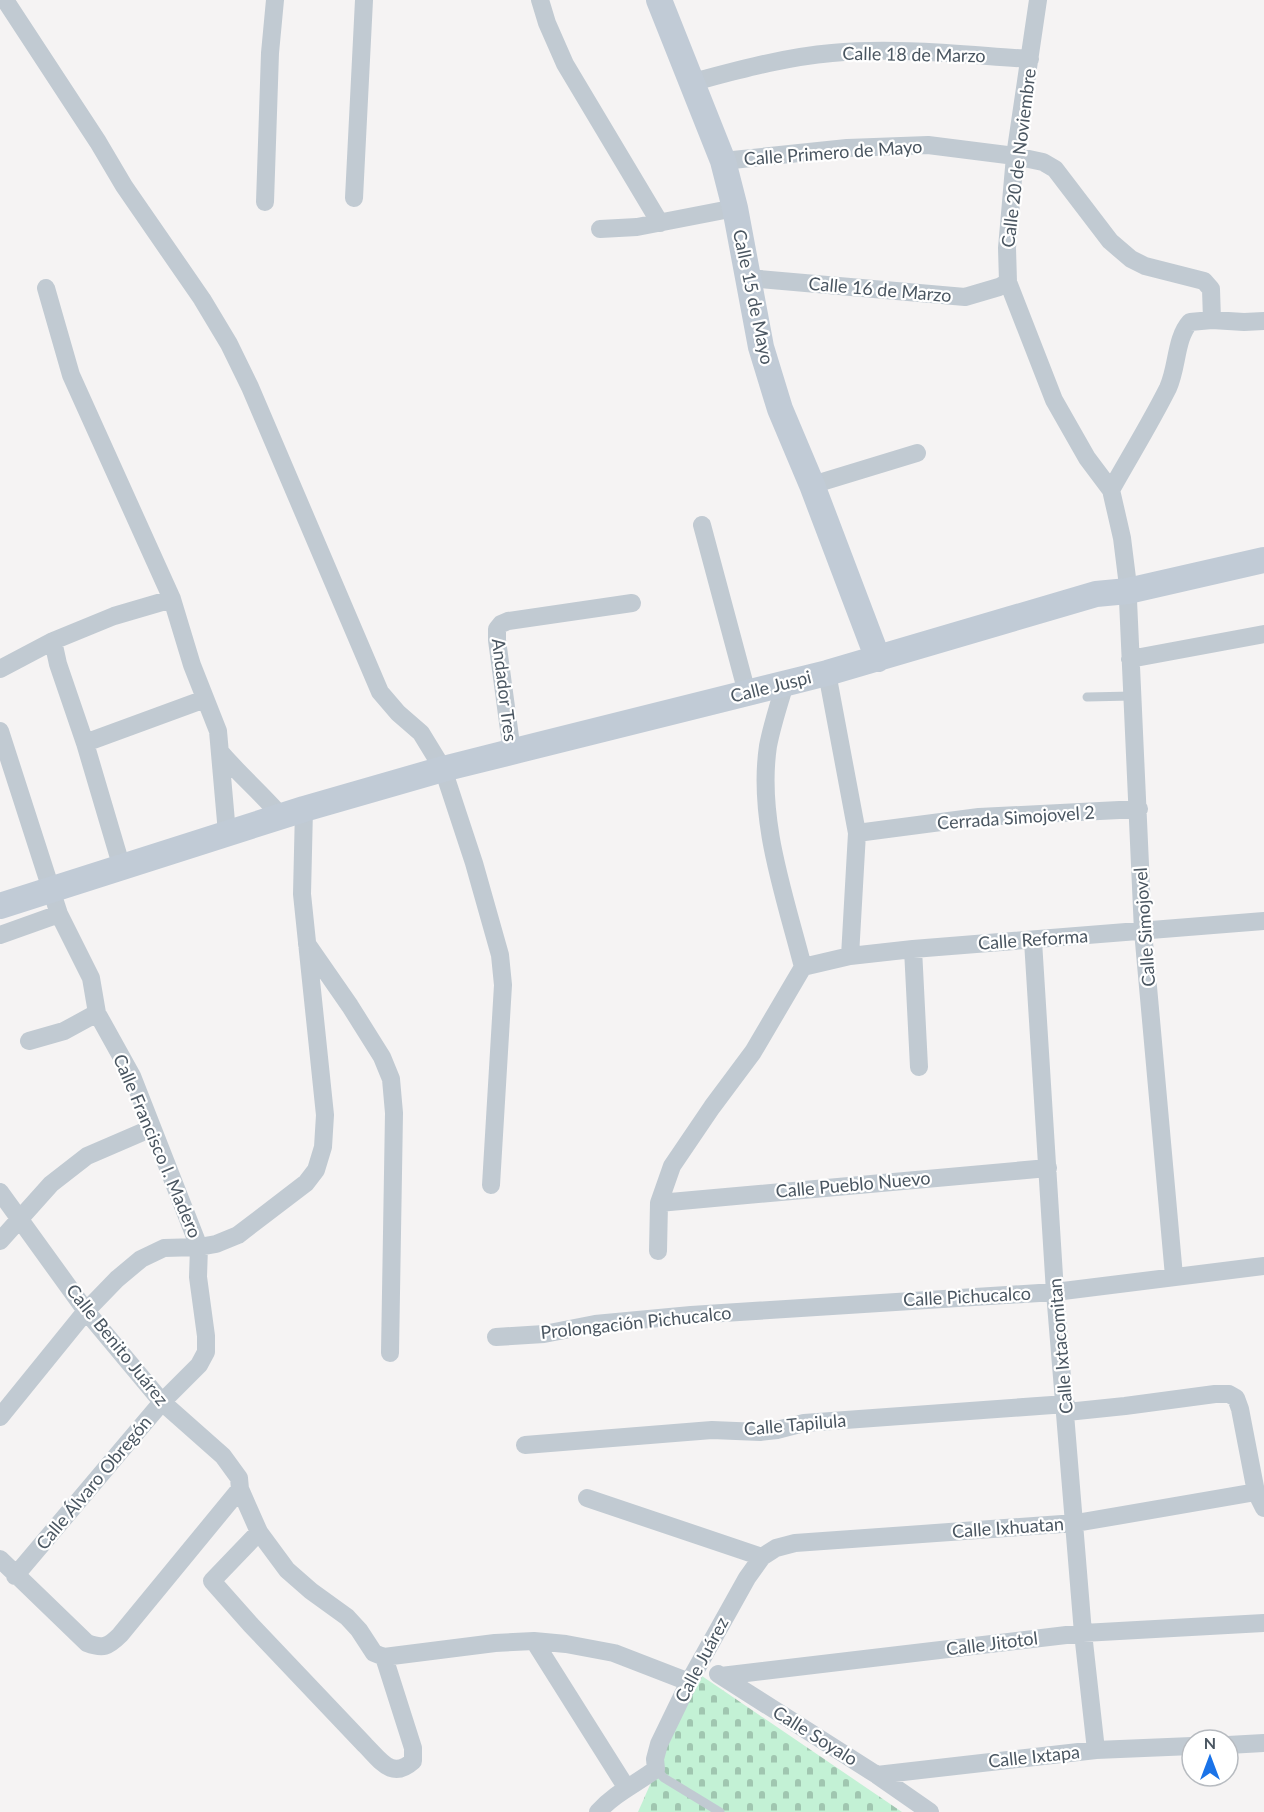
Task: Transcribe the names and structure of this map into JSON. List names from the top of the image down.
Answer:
{
  "streets": {
    "street": [
      "Calle 18 de Marzo",
      "Calle Primero de Mayo",
      "Calle 20 de Noviembre",
      "Calle 16 de Marzo",
      "Calle 15 de Mayo",
      "Calle Juspi",
      "Andador Tres",
      "Cerrada Simojovel 2",
      "Calle Simojovel",
      "Calle Reforma",
      "Calle Francisco I. Madero",
      "Calle Pueblo Nuevo",
      "Calle Pichucalco",
      "Prolongación Pichucalco",
      "Calle Benito Juárez",
      "Calle Ixtacomitan",
      "Calle Tapilula",
      "Calle Álvaro Obregón",
      "Calle Ixhuatan",
      "Calle Jitotol",
      "Calle Juárez",
      "Calle Soyalo",
      "Calle Ixtapa"
    ]
  },
  "crossings": [
    ["Calle 18 de Marzo", "Calle 20 de Noviembre"],
    ["Calle 18 de Marzo", "Calle 15 de Mayo"],
    ["Calle Primero de Mayo", "Calle 20 de Noviembre"],
    ["Calle Primero de Mayo", "Calle 15 de Mayo"],
    ["Calle 20 de Noviembre", "Calle 16 de Marzo"],
    ["Calle 20 de Noviembre", "Calle Juspi"],
    ["Calle 20 de Noviembre", "Calle Simojovel"],
    ["Calle 16 de Marzo", "Calle 15 de Mayo"],
    ["Calle 15 de Mayo", "Calle Juspi"],
    ["Calle Juspi", "Andador Tres"],
    ["Calle Juspi", "Calle Simojovel"],
    ["Calle Juspi", "Calle Francisco I. Madero"],
    ["Cerrada Simojovel 2", "Calle Simojovel"],
    ["Calle Simojovel", "Calle Reforma"],
    ["Calle Simojovel", "Calle Pichucalco"],
    ["Calle Reforma", "Calle Ixtacomitan"],
    ["Calle Francisco I. Madero", "Calle Álvaro Obregón"],
    ["Calle Pueblo Nuevo", "Calle Ixtacomitan"],
    ["Calle Pichucalco", "Prolongación Pichucalco"],
    ["Calle Pichucalco", "Calle Ixtacomitan"],
    ["Calle Benito Juárez", "Calle Álvaro Obregón"],
    ["Calle Ixtacomitan", "Calle Tapilula"],
    ["Calle Ixtacomitan", "Calle Ixhuatan"],
    ["Calle Ixtacomitan", "Calle Jitotol"],
    ["Calle Ixtacomitan", "Calle Ixtapa"],
    ["Calle Tapilula", "Calle Ixhuatan"],
    ["Calle Ixhuatan", "Calle Juárez"],
    ["Calle Jitotol", "Calle Soyalo"],
    ["Calle Juárez", "Calle Soyalo"],
    ["Calle Soyalo", "Calle Ixtapa"]
  ],
  "north": "top"
}
